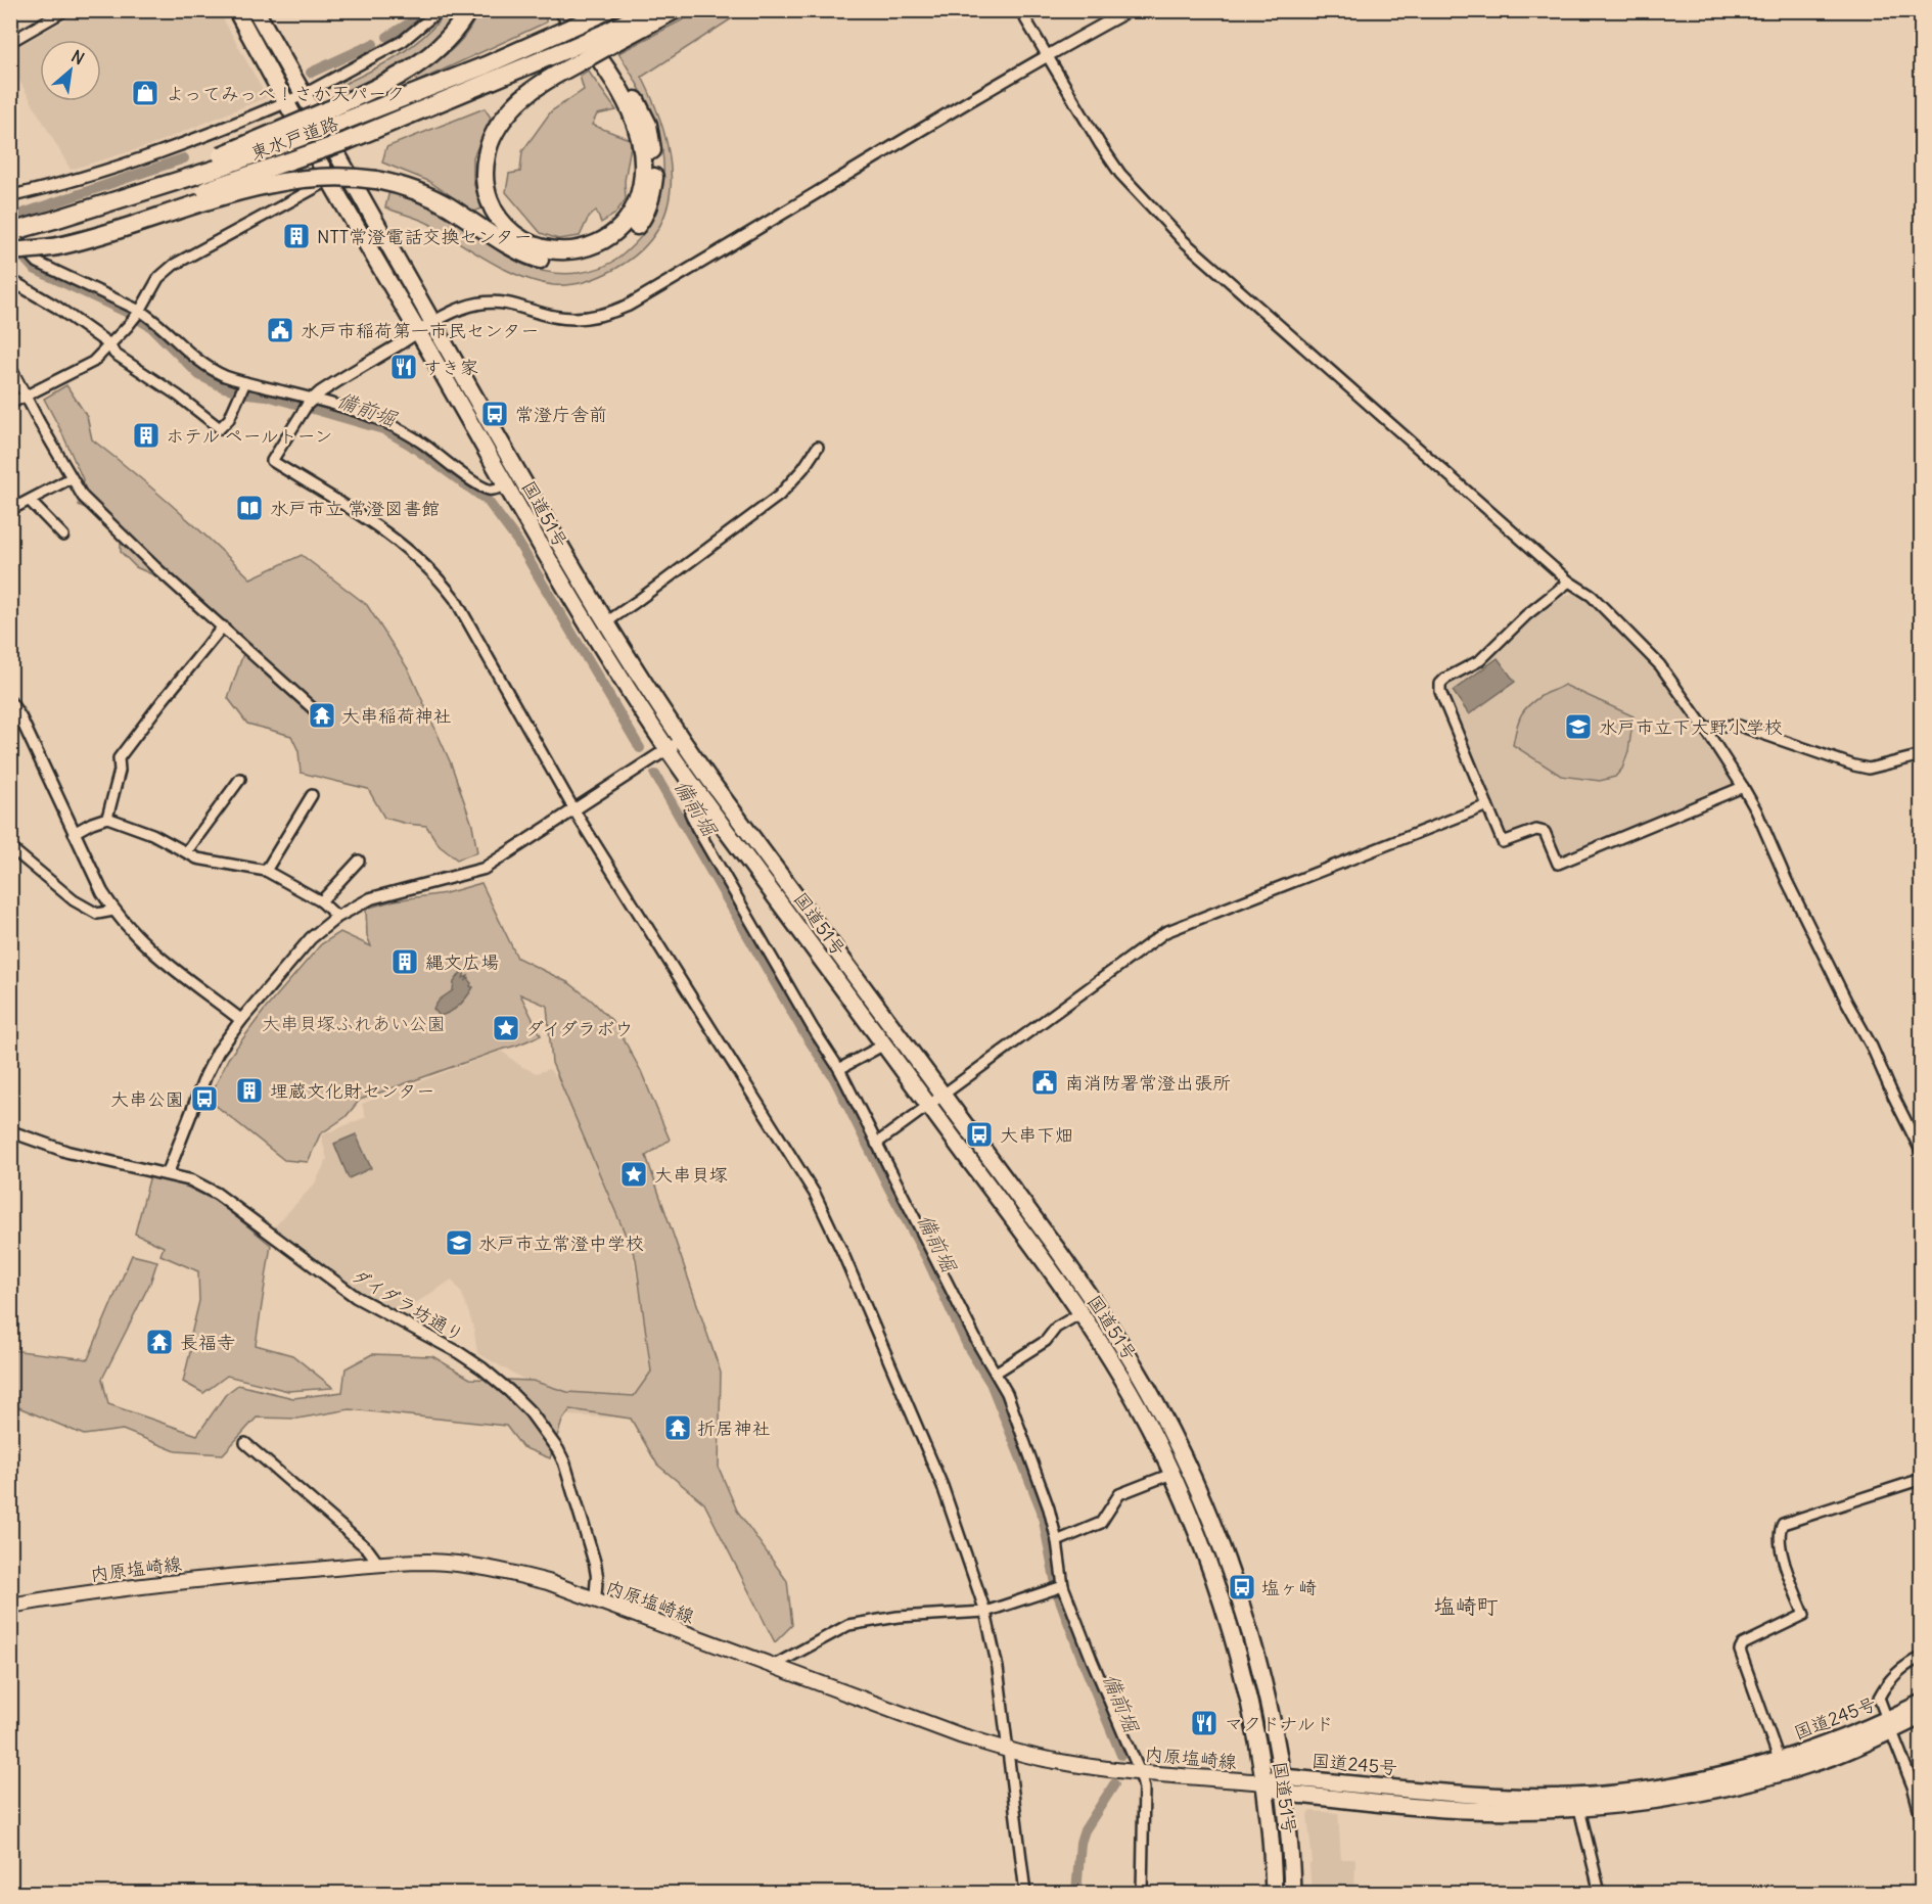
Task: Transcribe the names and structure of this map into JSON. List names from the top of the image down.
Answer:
{
  "streets": {
    "highway": ["東水戸道路", "国道51号", "国道245号"],
    "main road": ["内原塩崎線"],
    "street": ["ダイダラ坊通り"]
  },
  "crossings": [
    ["国道51号", "内原塩崎線"],
    ["国道51号", "国道245号"],
    ["ダイダラ坊通り", "内原塩崎線"],
    ["内原塩崎線", "国道245号"]
  ],
  "districts": ["塩崎町"],
  "water": ["備前堀"],
  "parks": ["大串貝塚ふれあい公園"],
  "places": {
    "shop": ["よってみっぺ！さか天パーク"],
    "building": [
      "NTT常澄電話交換センター",
      "ホテル ペールトーン",
      "縄文広場",
      "埋蔵文化財センター"
    ],
    "public building": ["水戸市稲荷第一市民センター", "南消防署常澄出張所"],
    "restaurant": ["すき家", "マクドナルド"],
    "bus stop": [
      "常澄庁舎前",
      "大串公園",
      "大串下畑",
      "塩ヶ崎"
    ],
    "library": ["水戸市立 常澄図書館"],
    "temple": ["大串稲荷神社", "長福寺", "折居神社"],
    "school or university": ["水戸市立下大野小学校", "水戸市立常澄中学校"],
    "place": ["ダイダラボウ", "大串貝塚"]
  },
  "north": "top right"
}
